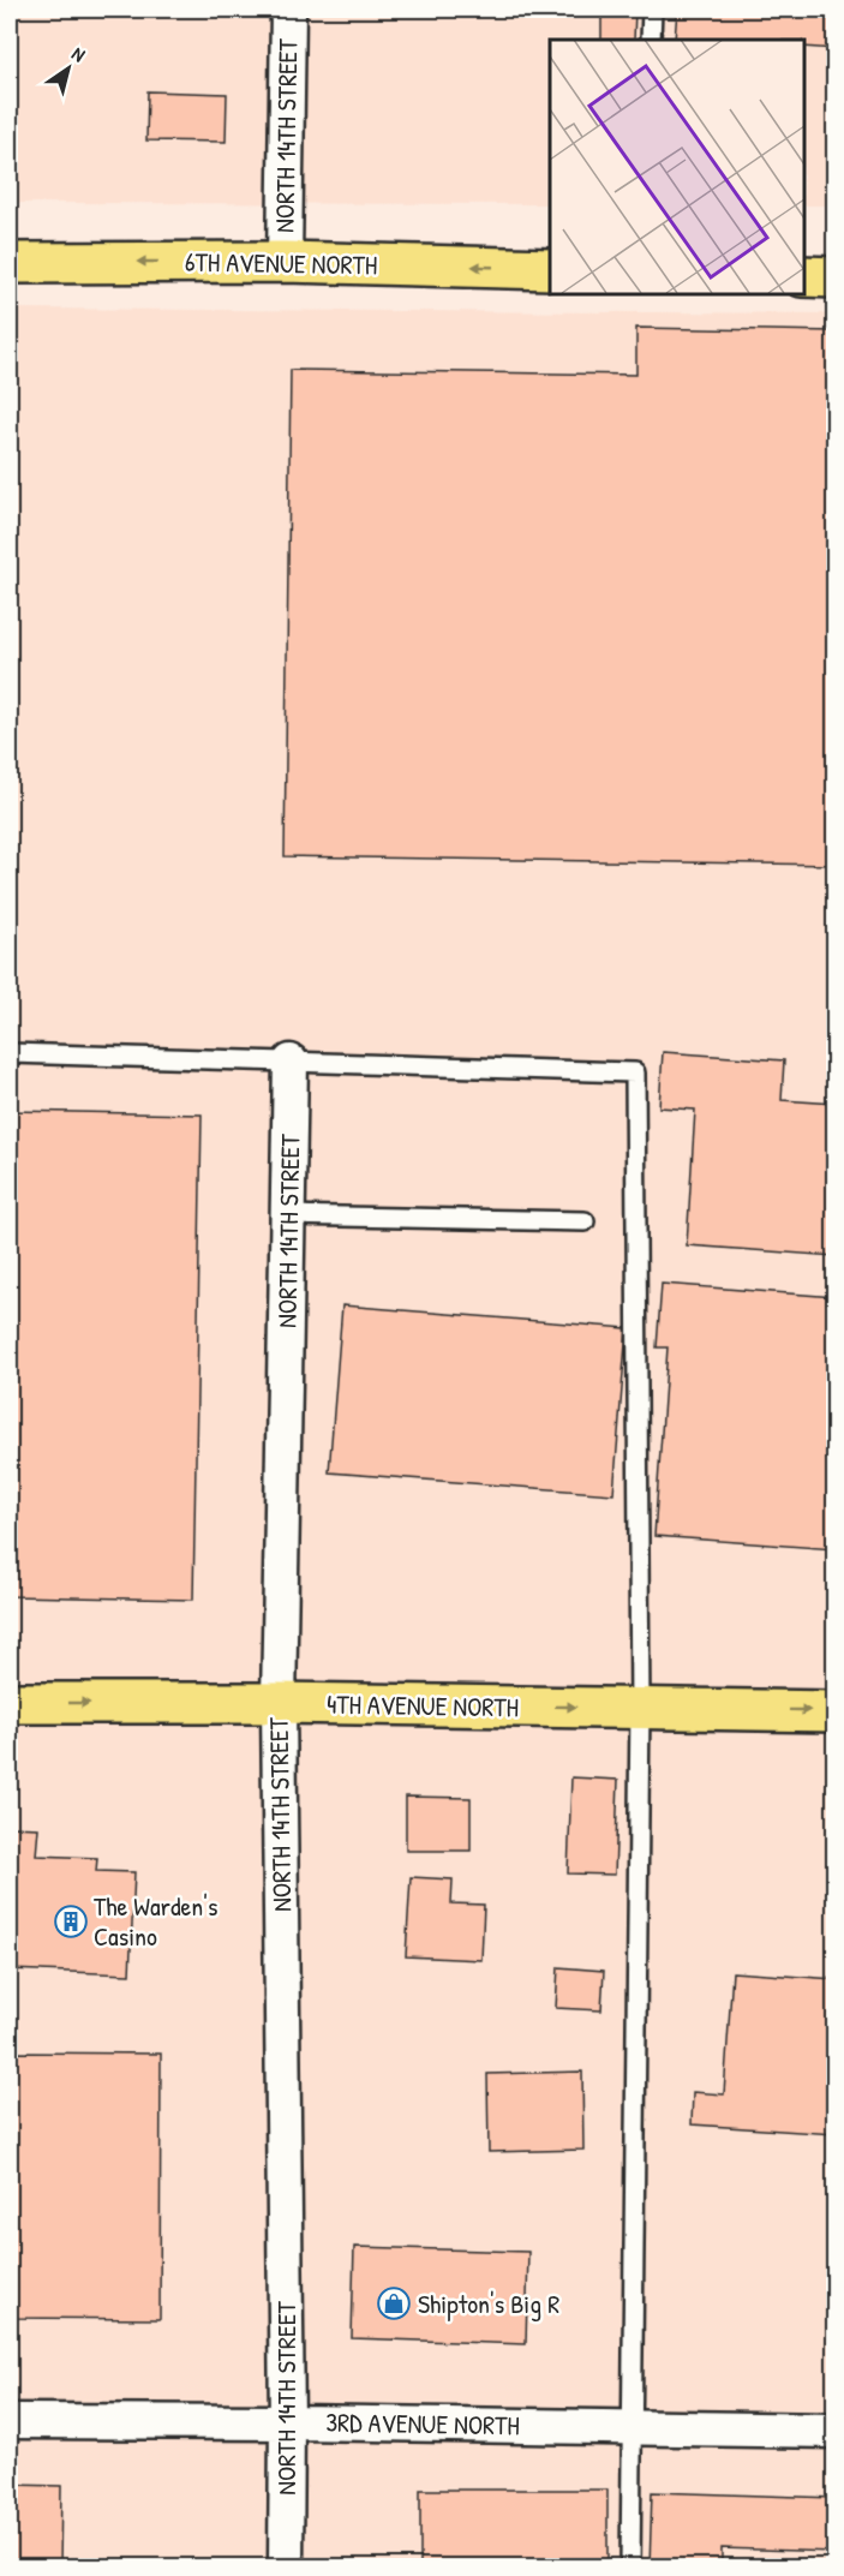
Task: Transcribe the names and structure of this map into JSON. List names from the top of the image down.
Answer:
{
  "streets": {
    "main road": ["6TH AVENUE NORTH", "4TH AVENUE NORTH"],
    "street": ["NORTH 14TH STREET", "3RD AVENUE NORTH"]
  },
  "crossings": [
    ["NORTH 14TH STREET", "6TH AVENUE NORTH"],
    ["NORTH 14TH STREET", "4TH AVENUE NORTH"],
    ["NORTH 14TH STREET", "3RD AVENUE NORTH"]
  ],
  "one_way": ["6TH AVENUE NORTH", "4TH AVENUE NORTH"],
  "places": {
    "building": ["The Warden's Casino"],
    "shop": ["Shipton's Big R"]
  },
  "north": "top right"
}
